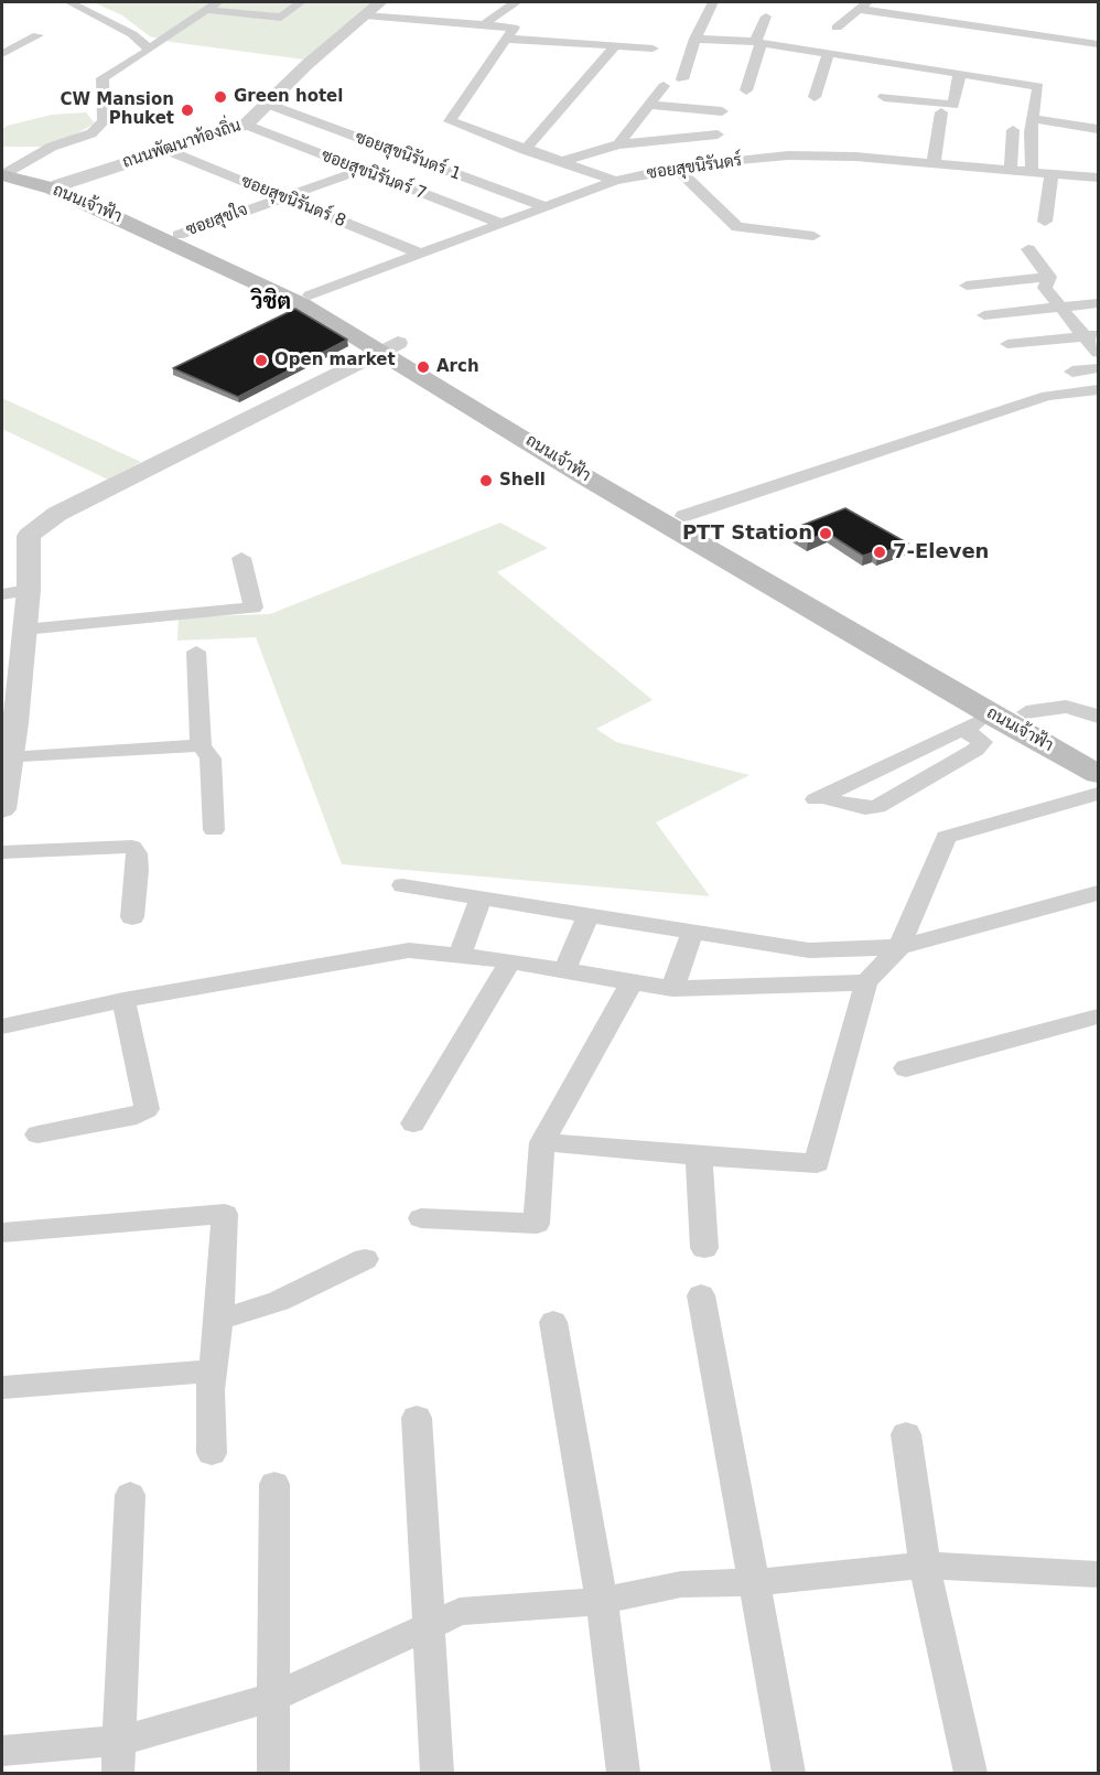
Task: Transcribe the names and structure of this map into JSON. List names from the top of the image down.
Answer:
{
  "streets": {
    "main road": ["ถนนเจ้าฟ้า"],
    "street": [
      "ถนนพัฒนาท้องถิ่น",
      "ซอยสุขนิรันดร์ 1",
      "ซอยสุขนิรันดร์",
      "ซอยสุขนิรันดร์ 7",
      "ซอยสุขนิรันดร์ 8",
      "ซอยสุขใจ"
    ]
  },
  "crossings": [
    ["ถนนพัฒนาท้องถิ่น", "ซอยสุขนิรันดร์ 1"],
    ["ถนนพัฒนาท้องถิ่น", "ซอยสุขนิรันดร์ 7"],
    ["ถนนพัฒนาท้องถิ่น", "ซอยสุขนิรันดร์ 8"],
    ["ถนนพัฒนาท้องถิ่น", "ถนนเจ้าฟ้า"],
    ["ซอยสุขนิรันดร์ 1", "ซอยสุขนิรันดร์"],
    ["ซอยสุขนิรันดร์ 1", "ซอยสุขใจ"],
    ["ซอยสุขนิรันดร์", "ซอยสุขนิรันดร์ 7"],
    ["ซอยสุขนิรันดร์", "ซอยสุขนิรันดร์ 8"],
    ["ซอยสุขนิรันดร์", "ถนนเจ้าฟ้า"],
    ["ซอยสุขนิรันดร์ 7", "ซอยสุขใจ"],
    ["ซอยสุขนิรันดร์ 8", "ซอยสุขใจ"],
    ["ถนนเจ้าฟ้า", "ซอยสุขใจ"]
  ],
  "districts": ["วิชิต"],
  "places": [
    "Green hotel",
    "CW Mansion Phuket",
    "Open market",
    "Arch",
    "Shell",
    "PTT Station",
    "7-Eleven"
  ]
}
